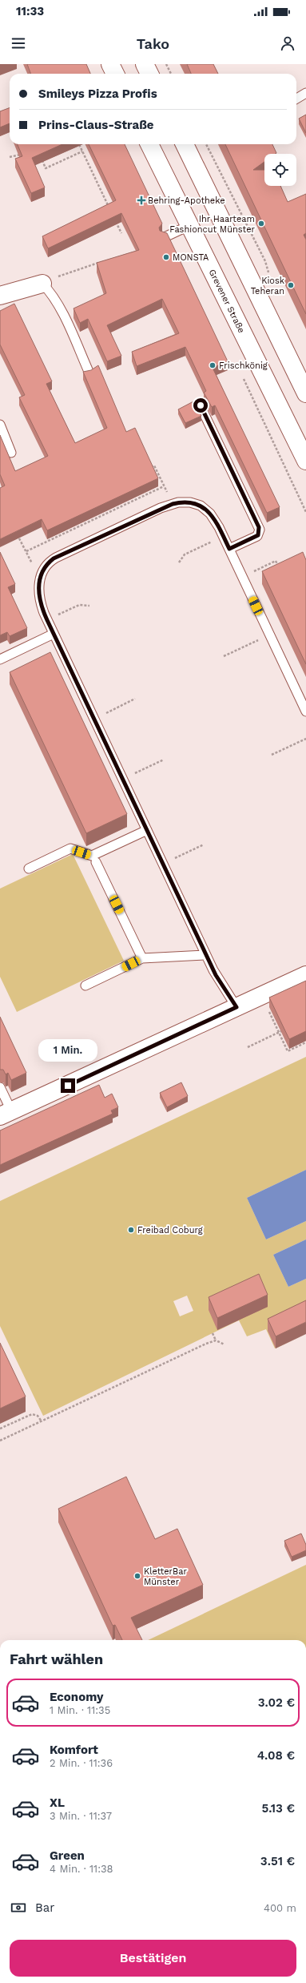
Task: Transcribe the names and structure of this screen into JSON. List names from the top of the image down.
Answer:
{
  "streets": {
    "main road": ["Grevener Straße"]
  },
  "places": {
    "health": ["Behring-Apotheke"],
    "other": [
      "Ihr Haarteam Fashioncut Münster",
      "MONSTA",
      "Kiosk Teheran",
      "Frischkönig",
      "Freibad Coburg",
      "KletterBar Münster"
    ]
  },
  "page": {
    "status": "11:33",
    "header": "Tako",
    "banner": ["Smileys Pizza Profis", "Prins-Claus-Straße"],
    "bubble": "1 Min.",
    "heading": "Fahrt wählen",
    "list": [
      {
        "name": "Economy",
        "note": "1 Min. · 11:35",
        "value": "3.02 €"
      },
      {
        "name": "Komfort",
        "note": "2 Min. · 11:36",
        "value": "4.08 €"
      },
      {
        "name": "XL",
        "note": "3 Min. · 11:37",
        "value": "5.13 €"
      },
      {
        "name": "Green",
        "note": "4 Min. · 11:38",
        "value": "3.51 €"
      }
    ],
    "pay": ["Bar", "400 m"],
    "buttons": "Bestätigen"
  }
}
